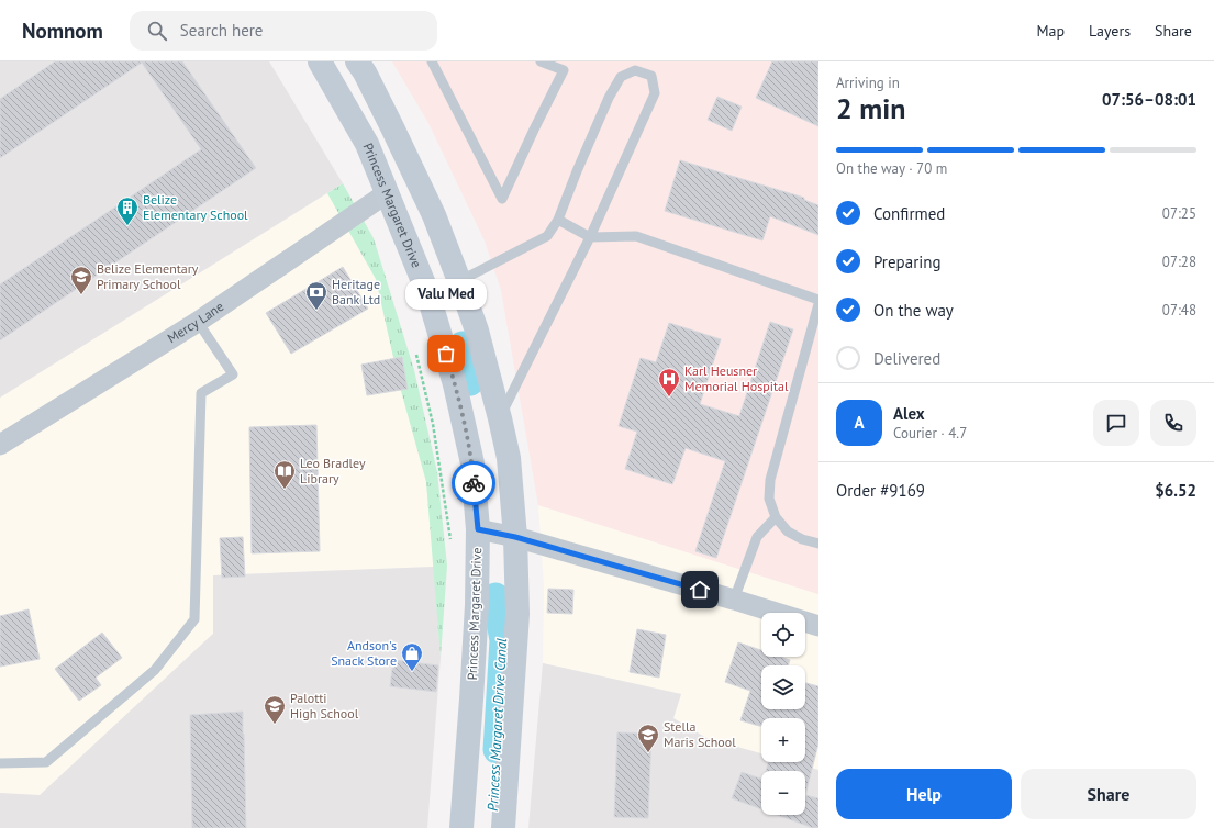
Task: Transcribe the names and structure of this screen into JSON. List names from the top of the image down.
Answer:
{
  "streets": {
    "main road": ["Princess Margaret Drive"],
    "street": ["Mercy Lane"]
  },
  "crossings": [
    ["Princess Margaret Drive", "Mercy Lane"]
  ],
  "water": ["Princess Margaret Drive Canal"],
  "places": {
    "building": ["Belize Elementary School"],
    "school or university": ["Belize Elementary Primary School", "Palotti High School", "Stella Maris School"],
    "bank": ["Heritage Bank Ltd"],
    "other": ["Valu Med"],
    "hospital": ["Karl Heusner Memorial Hospital"],
    "library": ["Leo Bradley Library"],
    "shop": ["Andson's Snack Store"]
  },
  "page": {
    "header": "Nomnom",
    "search": "Search here",
    "nav": ["Map", "Layers", "Share"],
    "heading": ["2 min", "Arriving in", "07:56–08:01"],
    "panel": [
      "Alex",
      "Courier · 4.7",
      "Order #9169",
      "$6.52"
    ],
    "bar": "On the way · 70 m",
    "list": [
      ["Confirmed", "07:25"],
      ["Preparing", "07:28"],
      ["On the way", "07:48"],
      "Delivered"
    ],
    "bubble": "Valu Med",
    "round": "A",
    "map_buttons": ["+", "−"],
    "buttons": ["Help", "Share"]
  }
}
